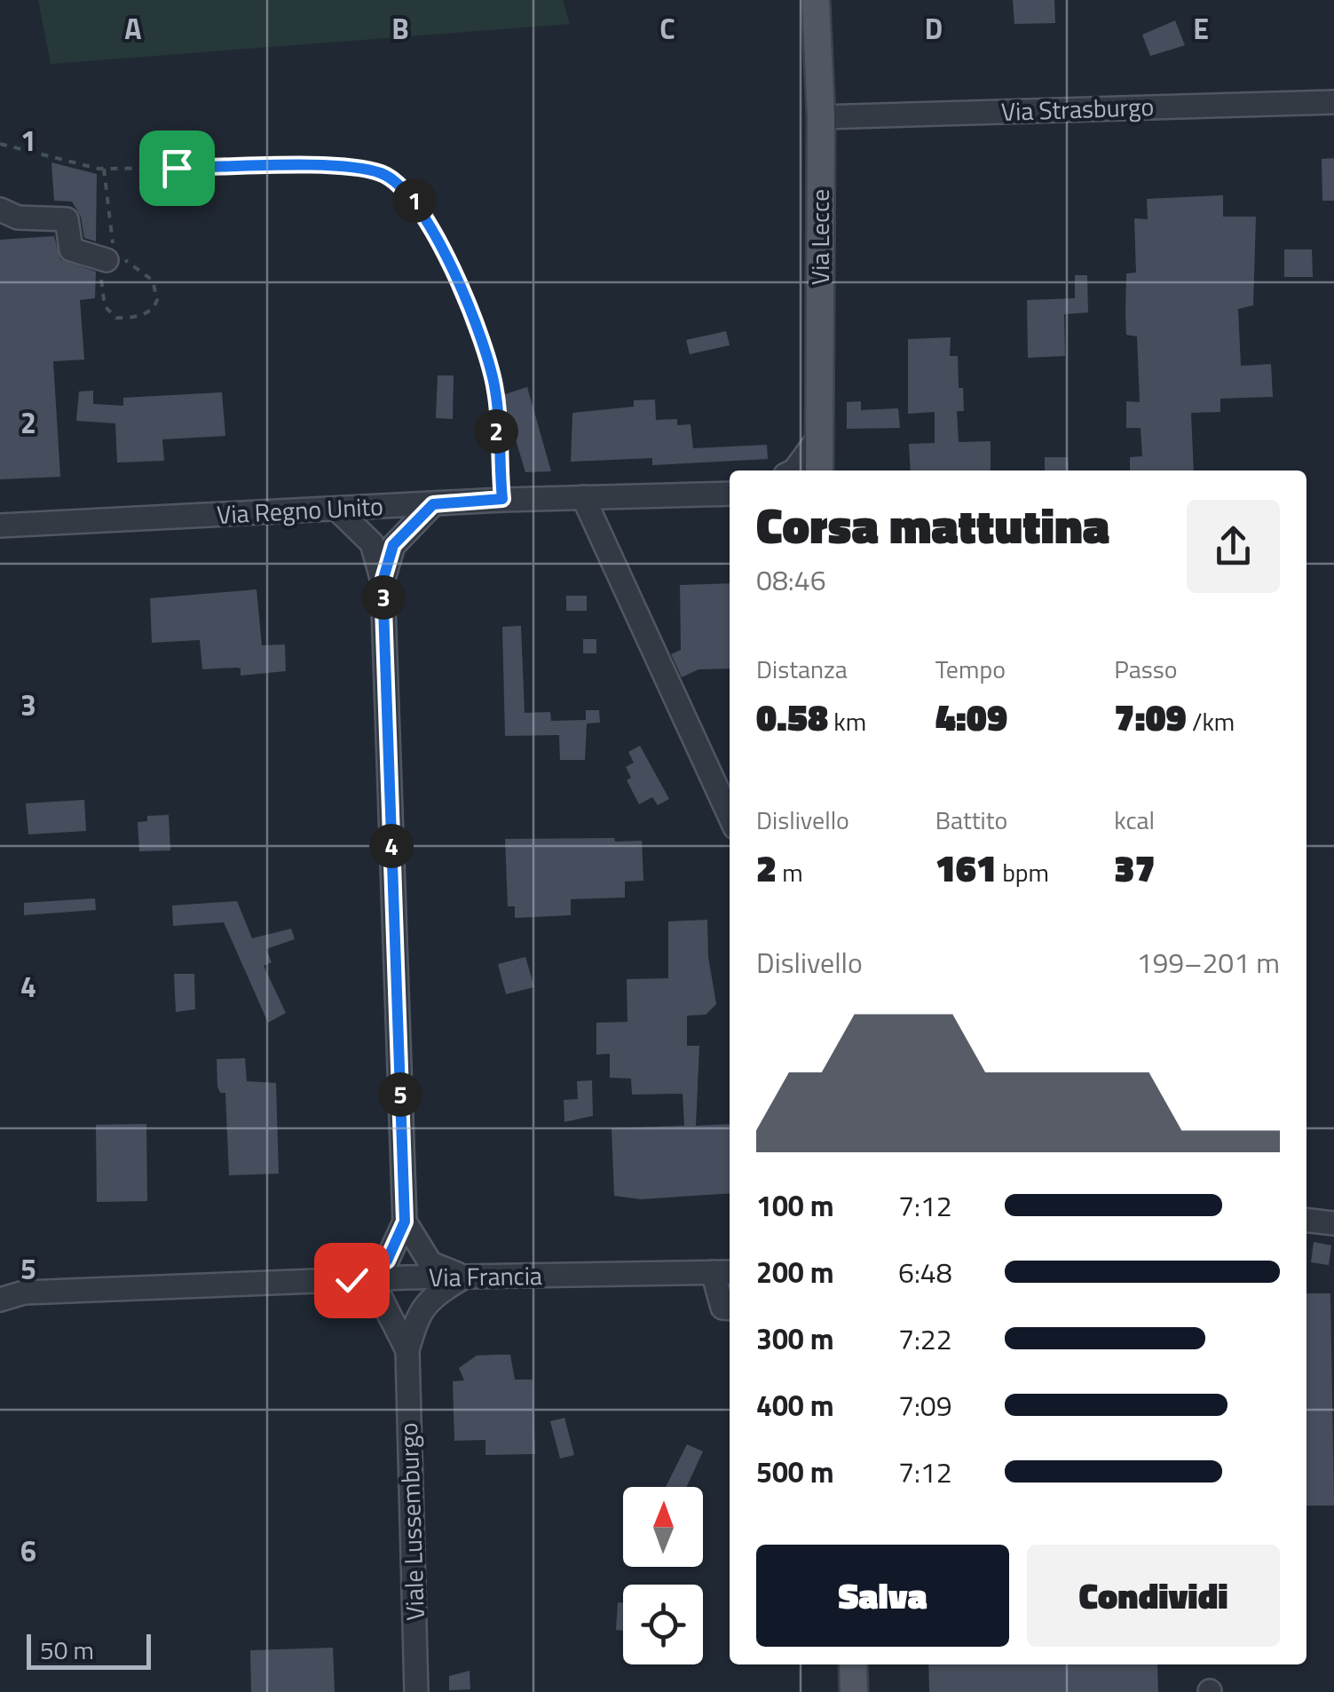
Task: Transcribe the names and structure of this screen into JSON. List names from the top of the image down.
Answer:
{
  "streets": {
    "main road": ["Via Lecce"],
    "street": [
      "Via Strasburgo",
      "Via Regno Unito",
      "Via Francia",
      "Viale Lussemburgo"
    ]
  },
  "crossings": [
    ["Via Strasburgo", "Via Lecce"]
  ],
  "scale_bar": "50 m",
  "north": "top",
  "page": {
    "pins": [
      "1",
      "2",
      "3",
      "4",
      "5"
    ],
    "heading": ["Corsa mattutina", "08:46"],
    "stats": [
      ["Distanza", "0.58 km"],
      ["Tempo", "4:09"],
      ["Passo", "7:09 /km"],
      ["Dislivello", "2 m"],
      ["Battito", "161 bpm"],
      ["kcal", "37"]
    ],
    "chart": ["Dislivello", "199–201 m"],
    "list": [
      {
        "name": "100 m",
        "note": "7:12"
      },
      {
        "name": "200 m",
        "note": "6:48"
      },
      {
        "name": "300 m",
        "note": "7:22"
      },
      {
        "name": "400 m",
        "note": "7:09"
      },
      {
        "name": "500 m",
        "note": "7:12"
      }
    ],
    "buttons": ["Salva", "Condividi"],
    "scale": "50 m"
  },
  "grid": {
    "columns": [
      "A",
      "B",
      "C",
      "D",
      "E"
    ],
    "rows": [
      "1",
      "2",
      "3",
      "4",
      "5",
      "6"
    ]
  }
}
